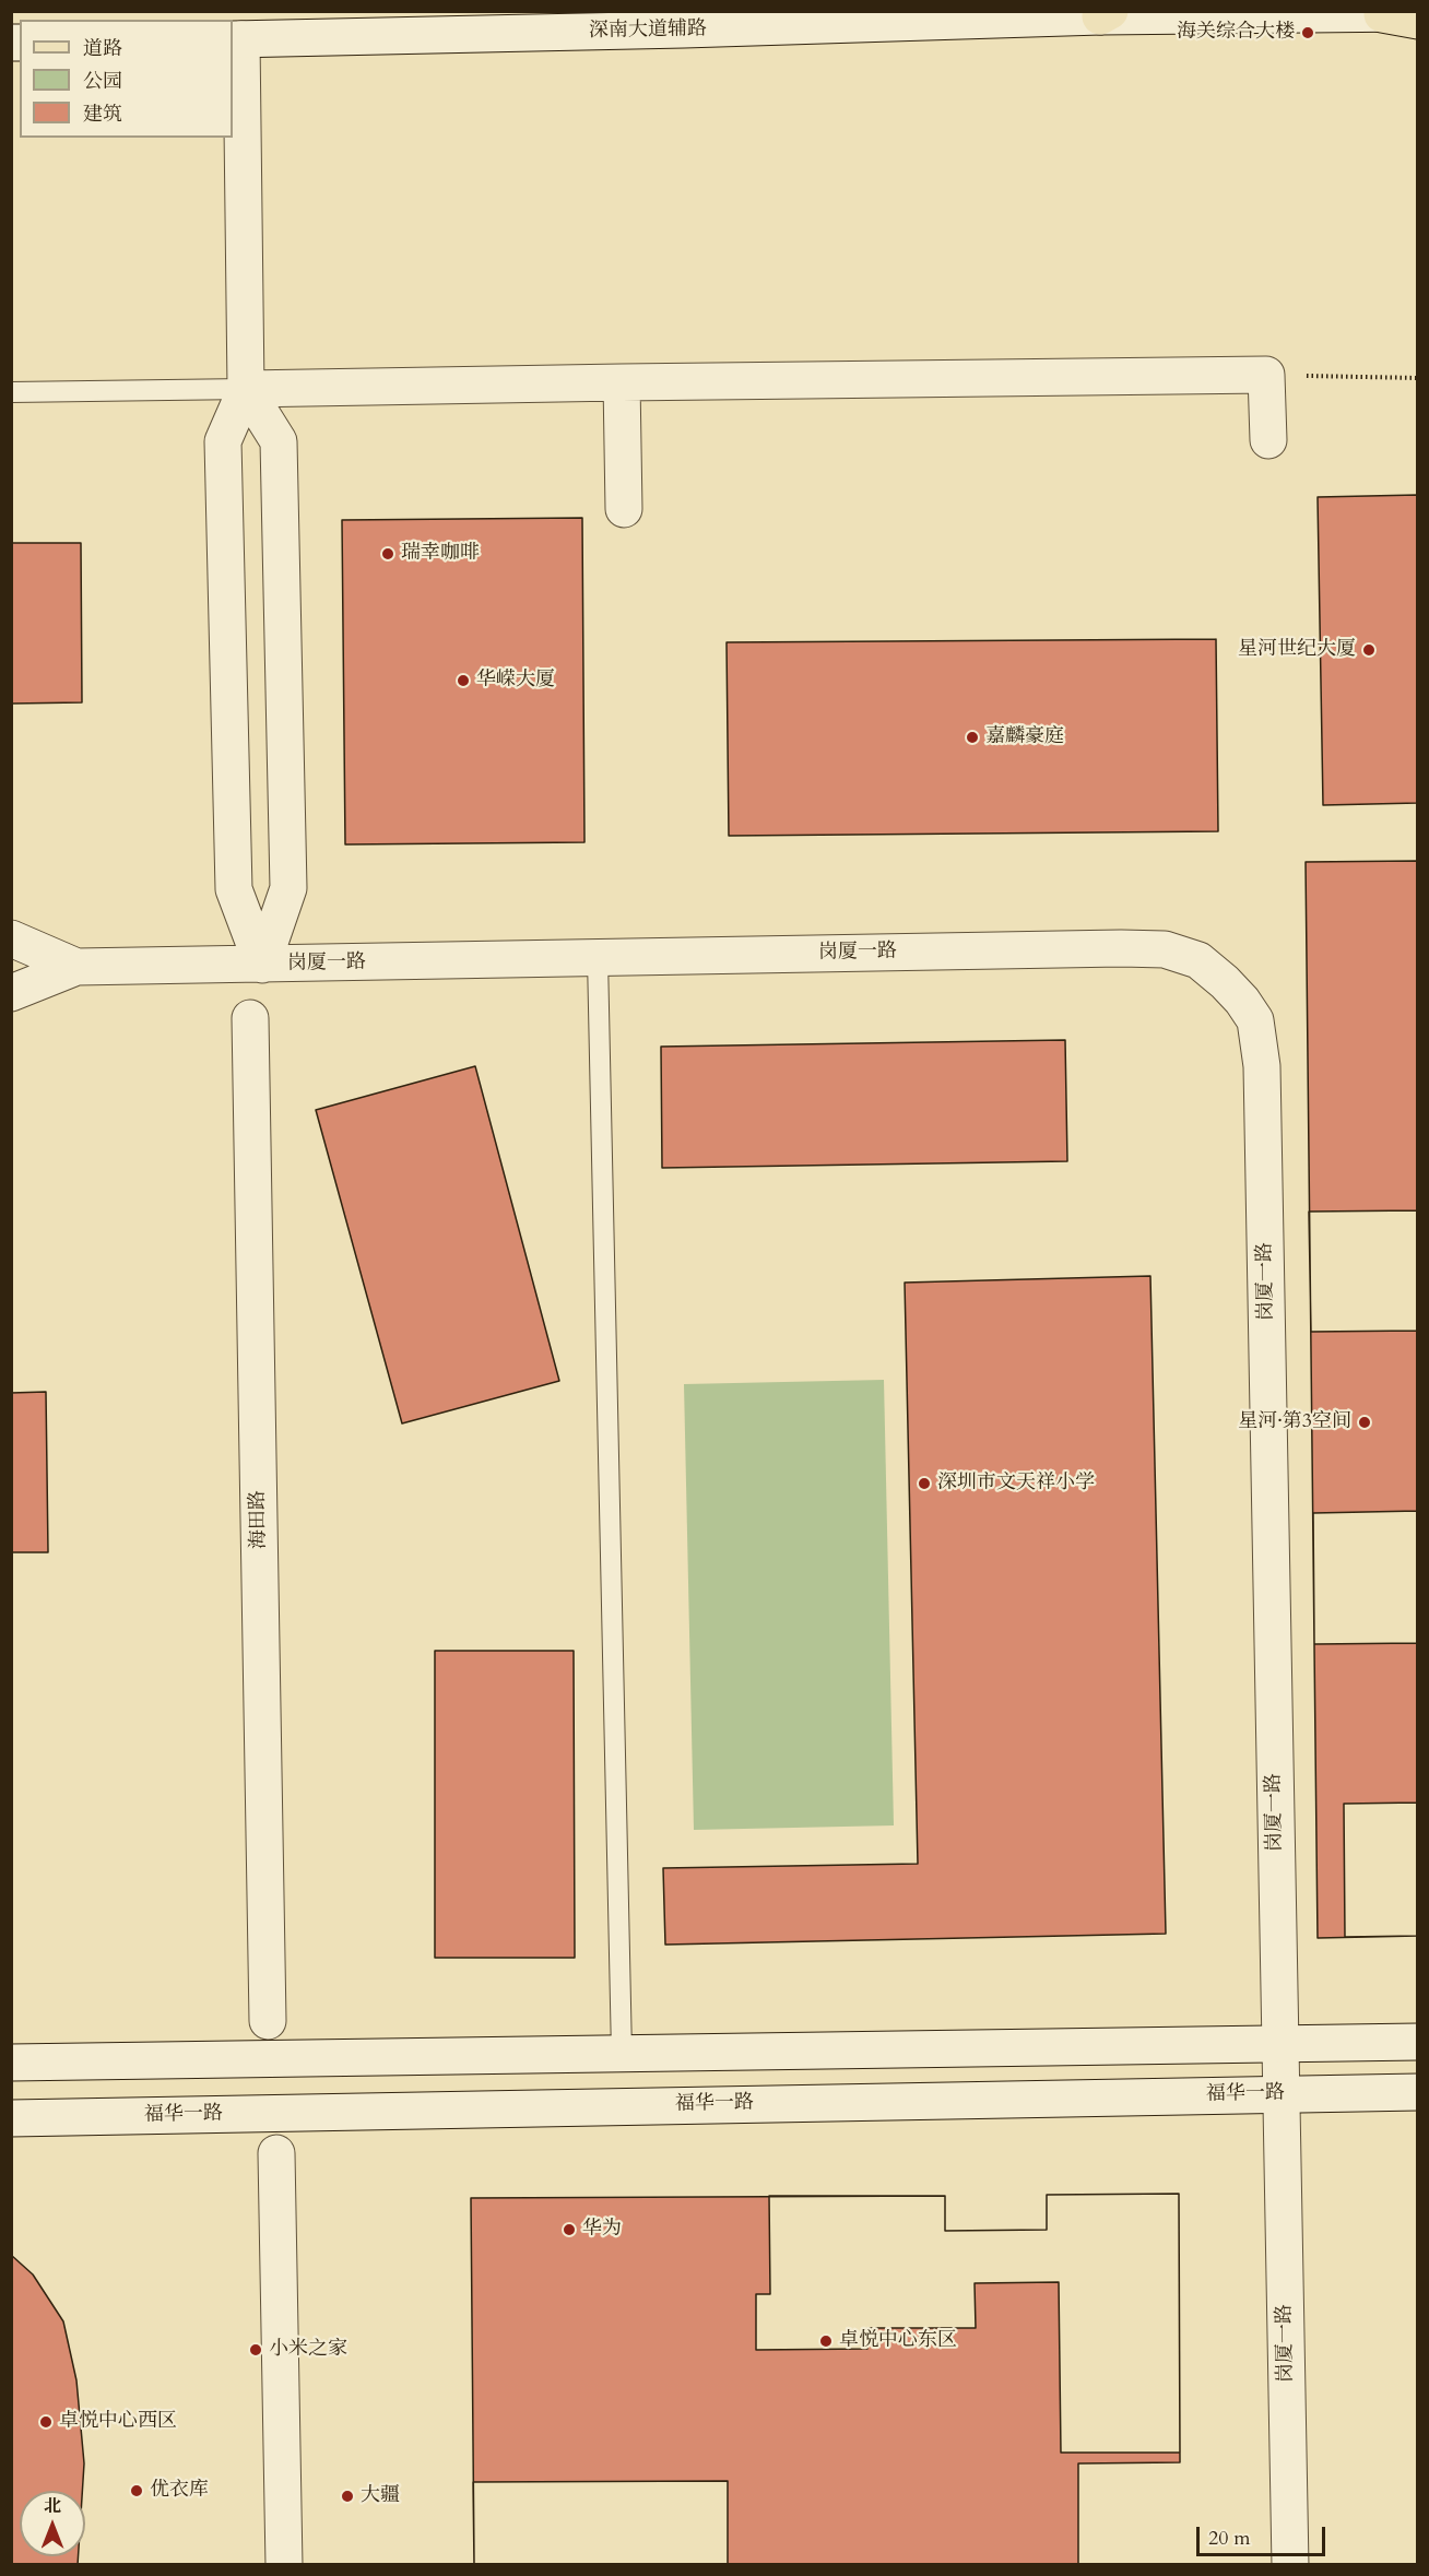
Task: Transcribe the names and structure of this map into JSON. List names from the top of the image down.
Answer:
{
  "streets": {
    "street": [
      "深南大道辅路",
      "岗厦一路",
      "海田路",
      "福华一路"
    ]
  },
  "crossings": [
    ["岗厦一路", "福华一路"]
  ],
  "places": [
    "海关综合大楼",
    "瑞幸咖啡",
    "星河世纪大厦",
    "华嵘大厦",
    "嘉麟豪庭",
    "星河·第3空间",
    "深圳市文天祥小学",
    "华为",
    "卓悦中心东区",
    "小米之家",
    "卓悦中心西区",
    "优衣库",
    "大疆"
  ],
  "legend": ["道路", "公园", "建筑"],
  "scale_bar": "20 m",
  "north": "top"
}
